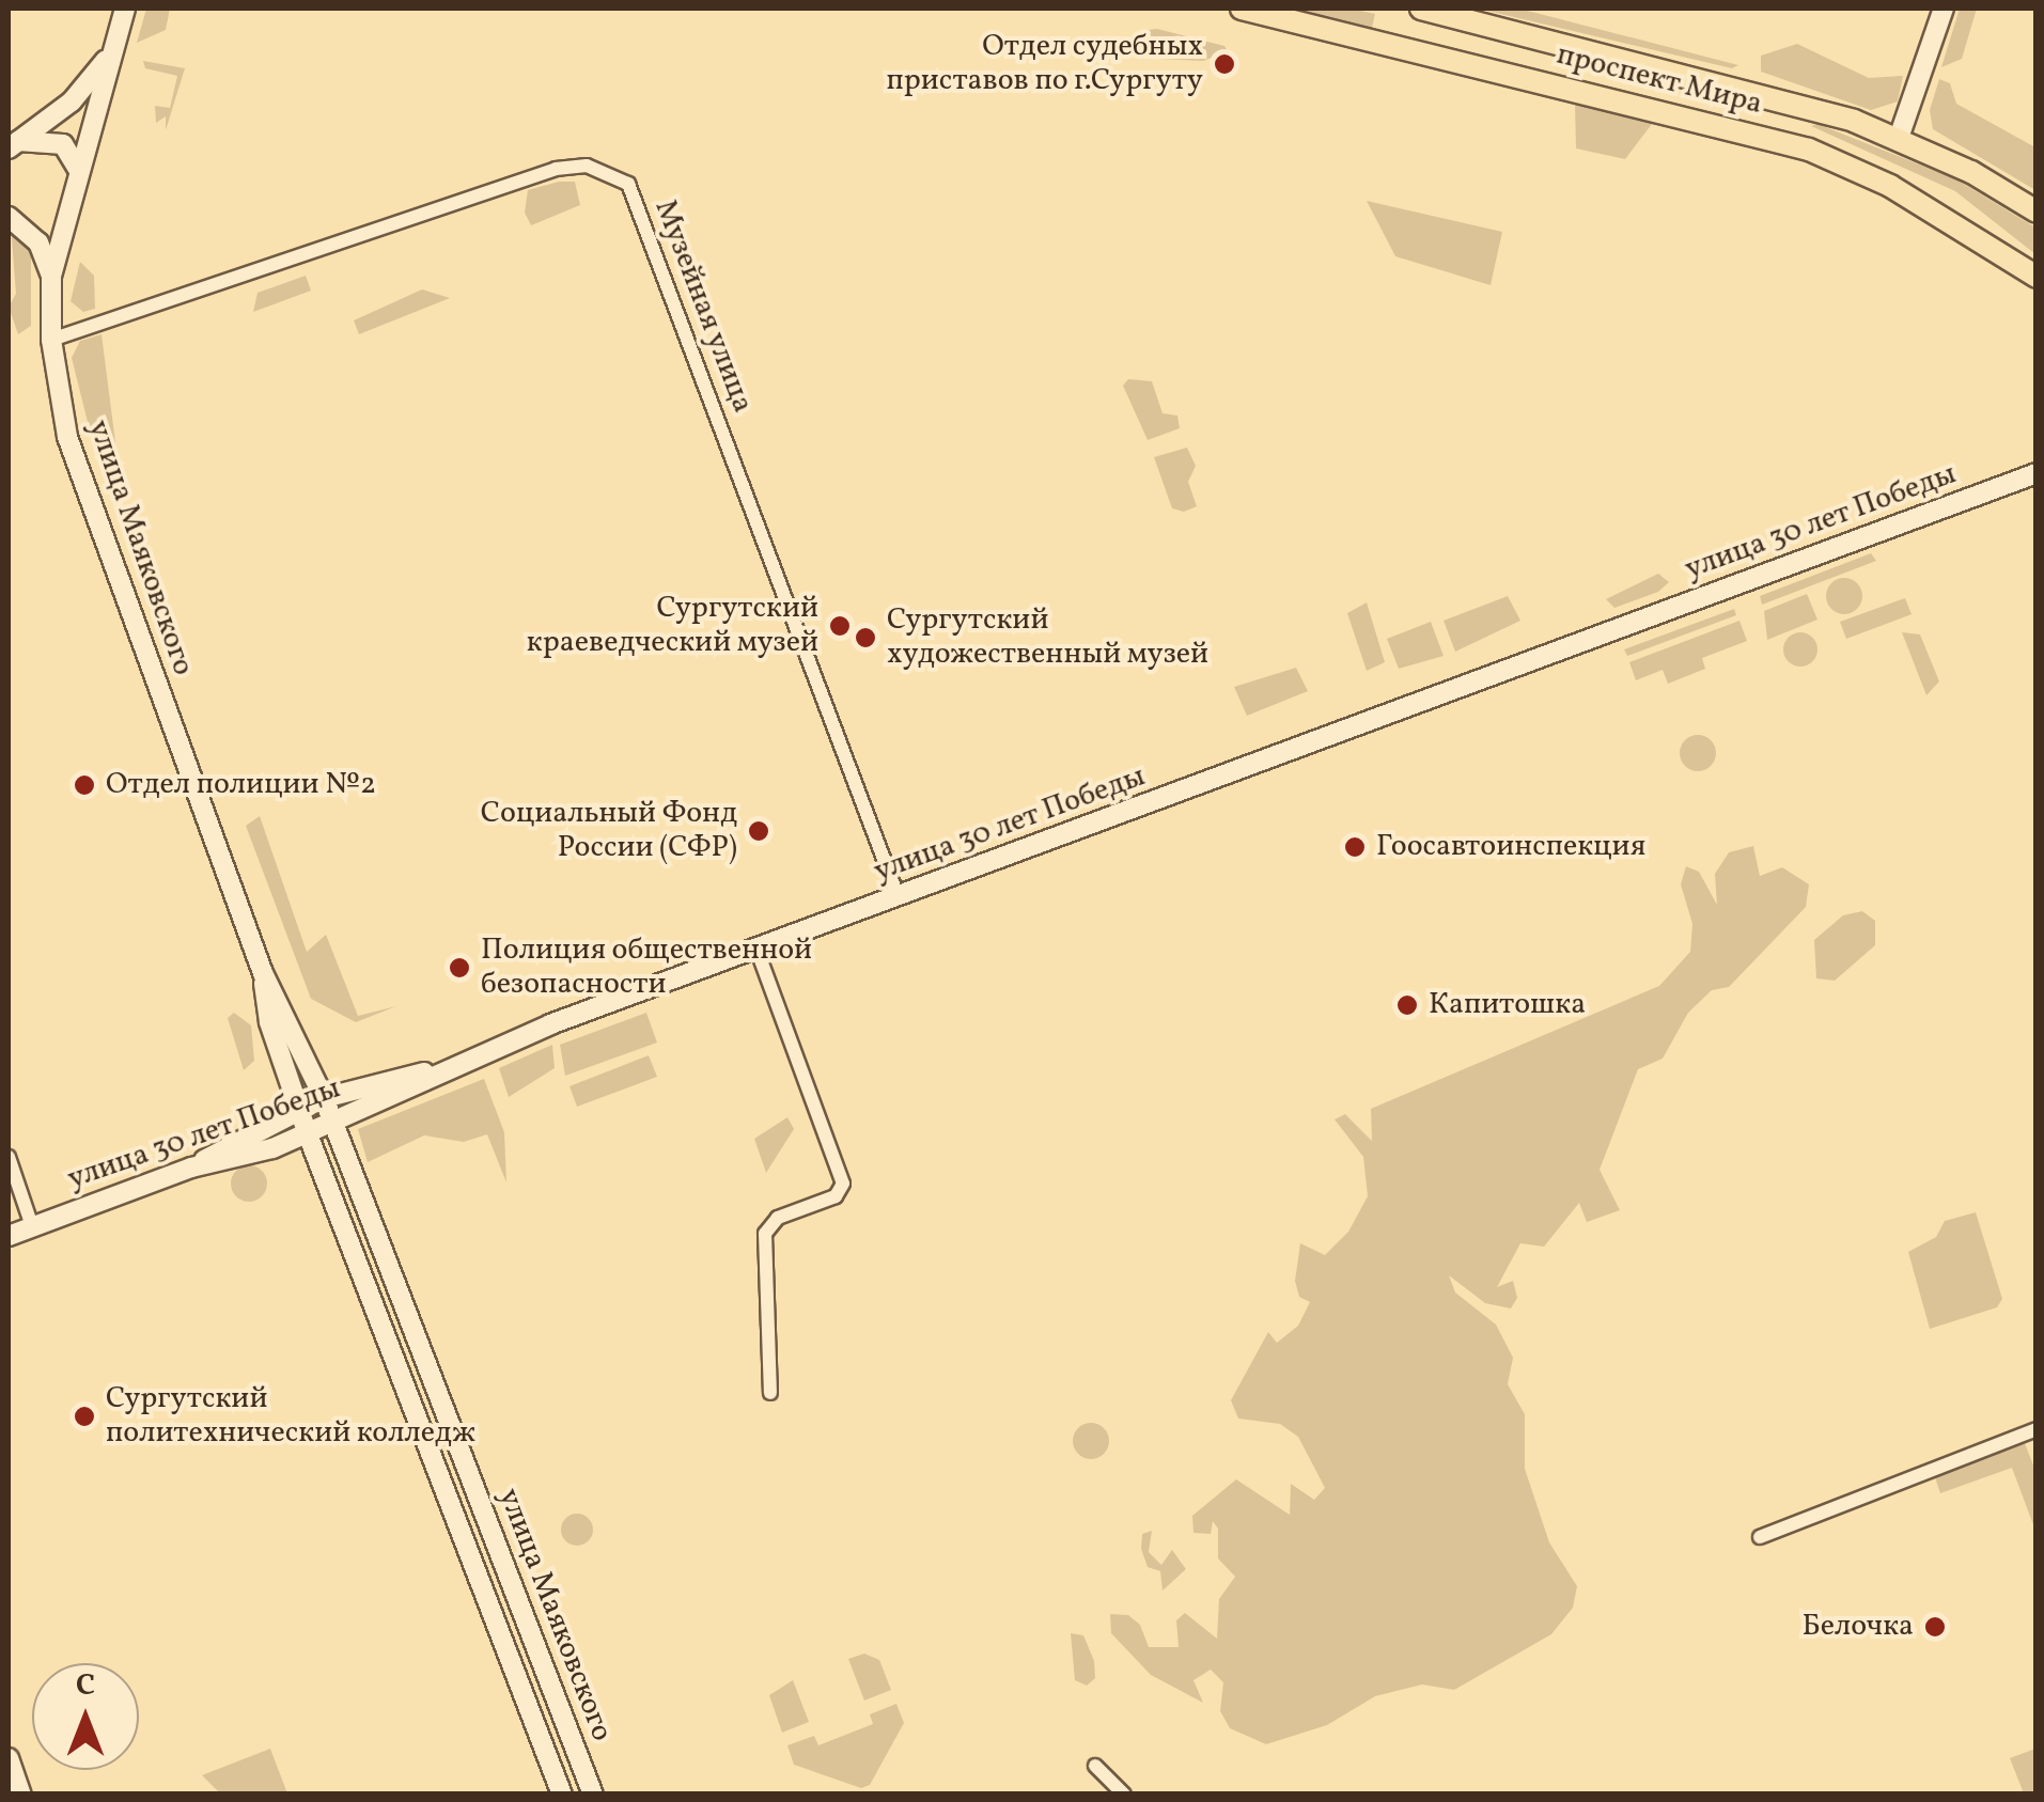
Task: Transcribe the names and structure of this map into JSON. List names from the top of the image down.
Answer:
{
  "streets": {
    "main road": ["проспект Мира", "улица 30 лет Победы", "улица Маяковского"],
    "street": ["Музейная улица"]
  },
  "crossings": [
    ["Музейная улица", "улица 30 лет Победы"],
    ["Музейная улица", "улица Маяковского"],
    ["улица 30 лет Победы", "улица Маяковского"]
  ],
  "places": [
    "Отдел судебных приставов по г.Сургуту",
    "Сургутский краеведческий музей",
    "Сургутский художественный музей",
    "Отдел полиции №2",
    "Социальный Фонд России (СФР)",
    "Гоосавтоинспекция",
    "Полиция общественной безопасности",
    "Капитошка",
    "Сургутский политехнический колледж",
    "Белочка"
  ],
  "north": "top"
}
